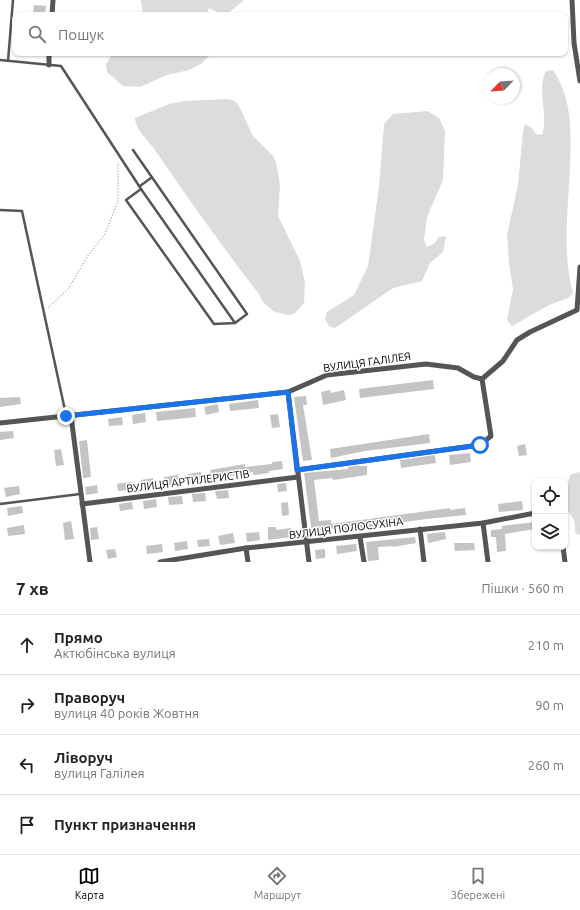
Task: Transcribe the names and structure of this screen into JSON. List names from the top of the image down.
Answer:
{
  "streets": {
    "street": ["ВУЛИЦЯ ГАЛІЛЕЯ", "ВУЛИЦЯ АРТИЛЕРИСТІВ", "ВУЛИЦЯ ПОЛОСУХІНА"]
  },
  "north": "bottom left",
  "page": {
    "search": "Пошук",
    "heading": ["7 хв", "Пішки · 560 m"],
    "list": [
      ["Прямо", "Актюбінська вулиця", "210 m"],
      ["Праворуч", "вулиця 40 років Жовтня", "90 m"],
      ["Ліворуч", "вулиця Галілея", "260 m"],
      "Пункт призначення"
    ],
    "nav": ["Карта", "Маршрут", "Збережені"]
  }
}
